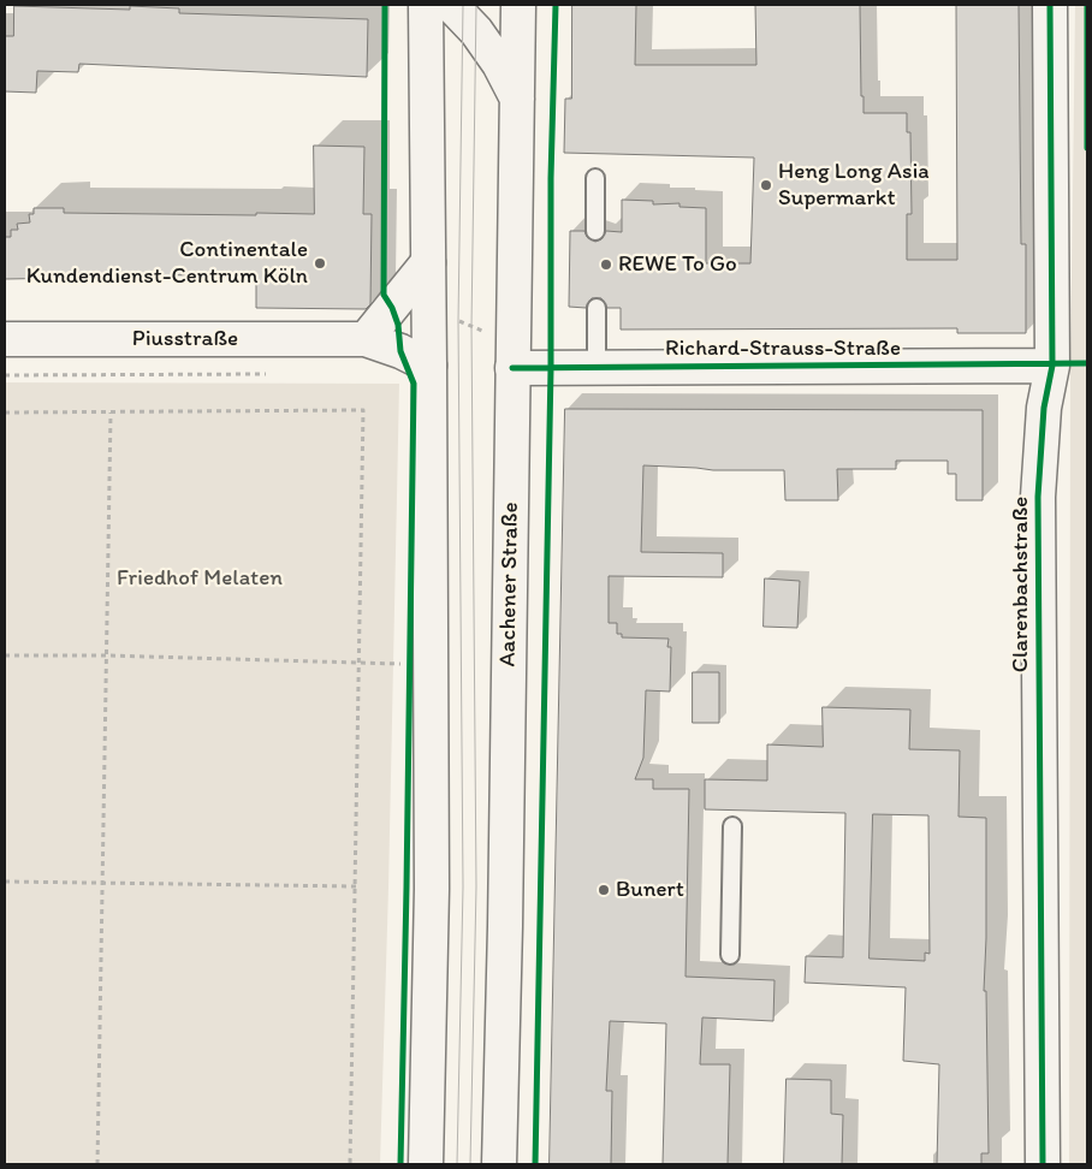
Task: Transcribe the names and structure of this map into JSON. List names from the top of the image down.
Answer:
{
  "streets": {
    "main road": [
      "Piusstraße",
      "Richard-Strauss-Straße",
      "Aachener Straße",
      "Clarenbachstraße"
    ]
  },
  "crossings": [
    ["Richard-Strauss-Straße", "Aachener Straße"],
    ["Richard-Strauss-Straße", "Clarenbachstraße"]
  ],
  "parks": ["Friedhof Melaten"],
  "places": [
    "Heng Long Asia Supermarkt",
    "Continentale Kundendienst-Centrum Köln",
    "REWE To Go",
    "Bunert"
  ]
}
